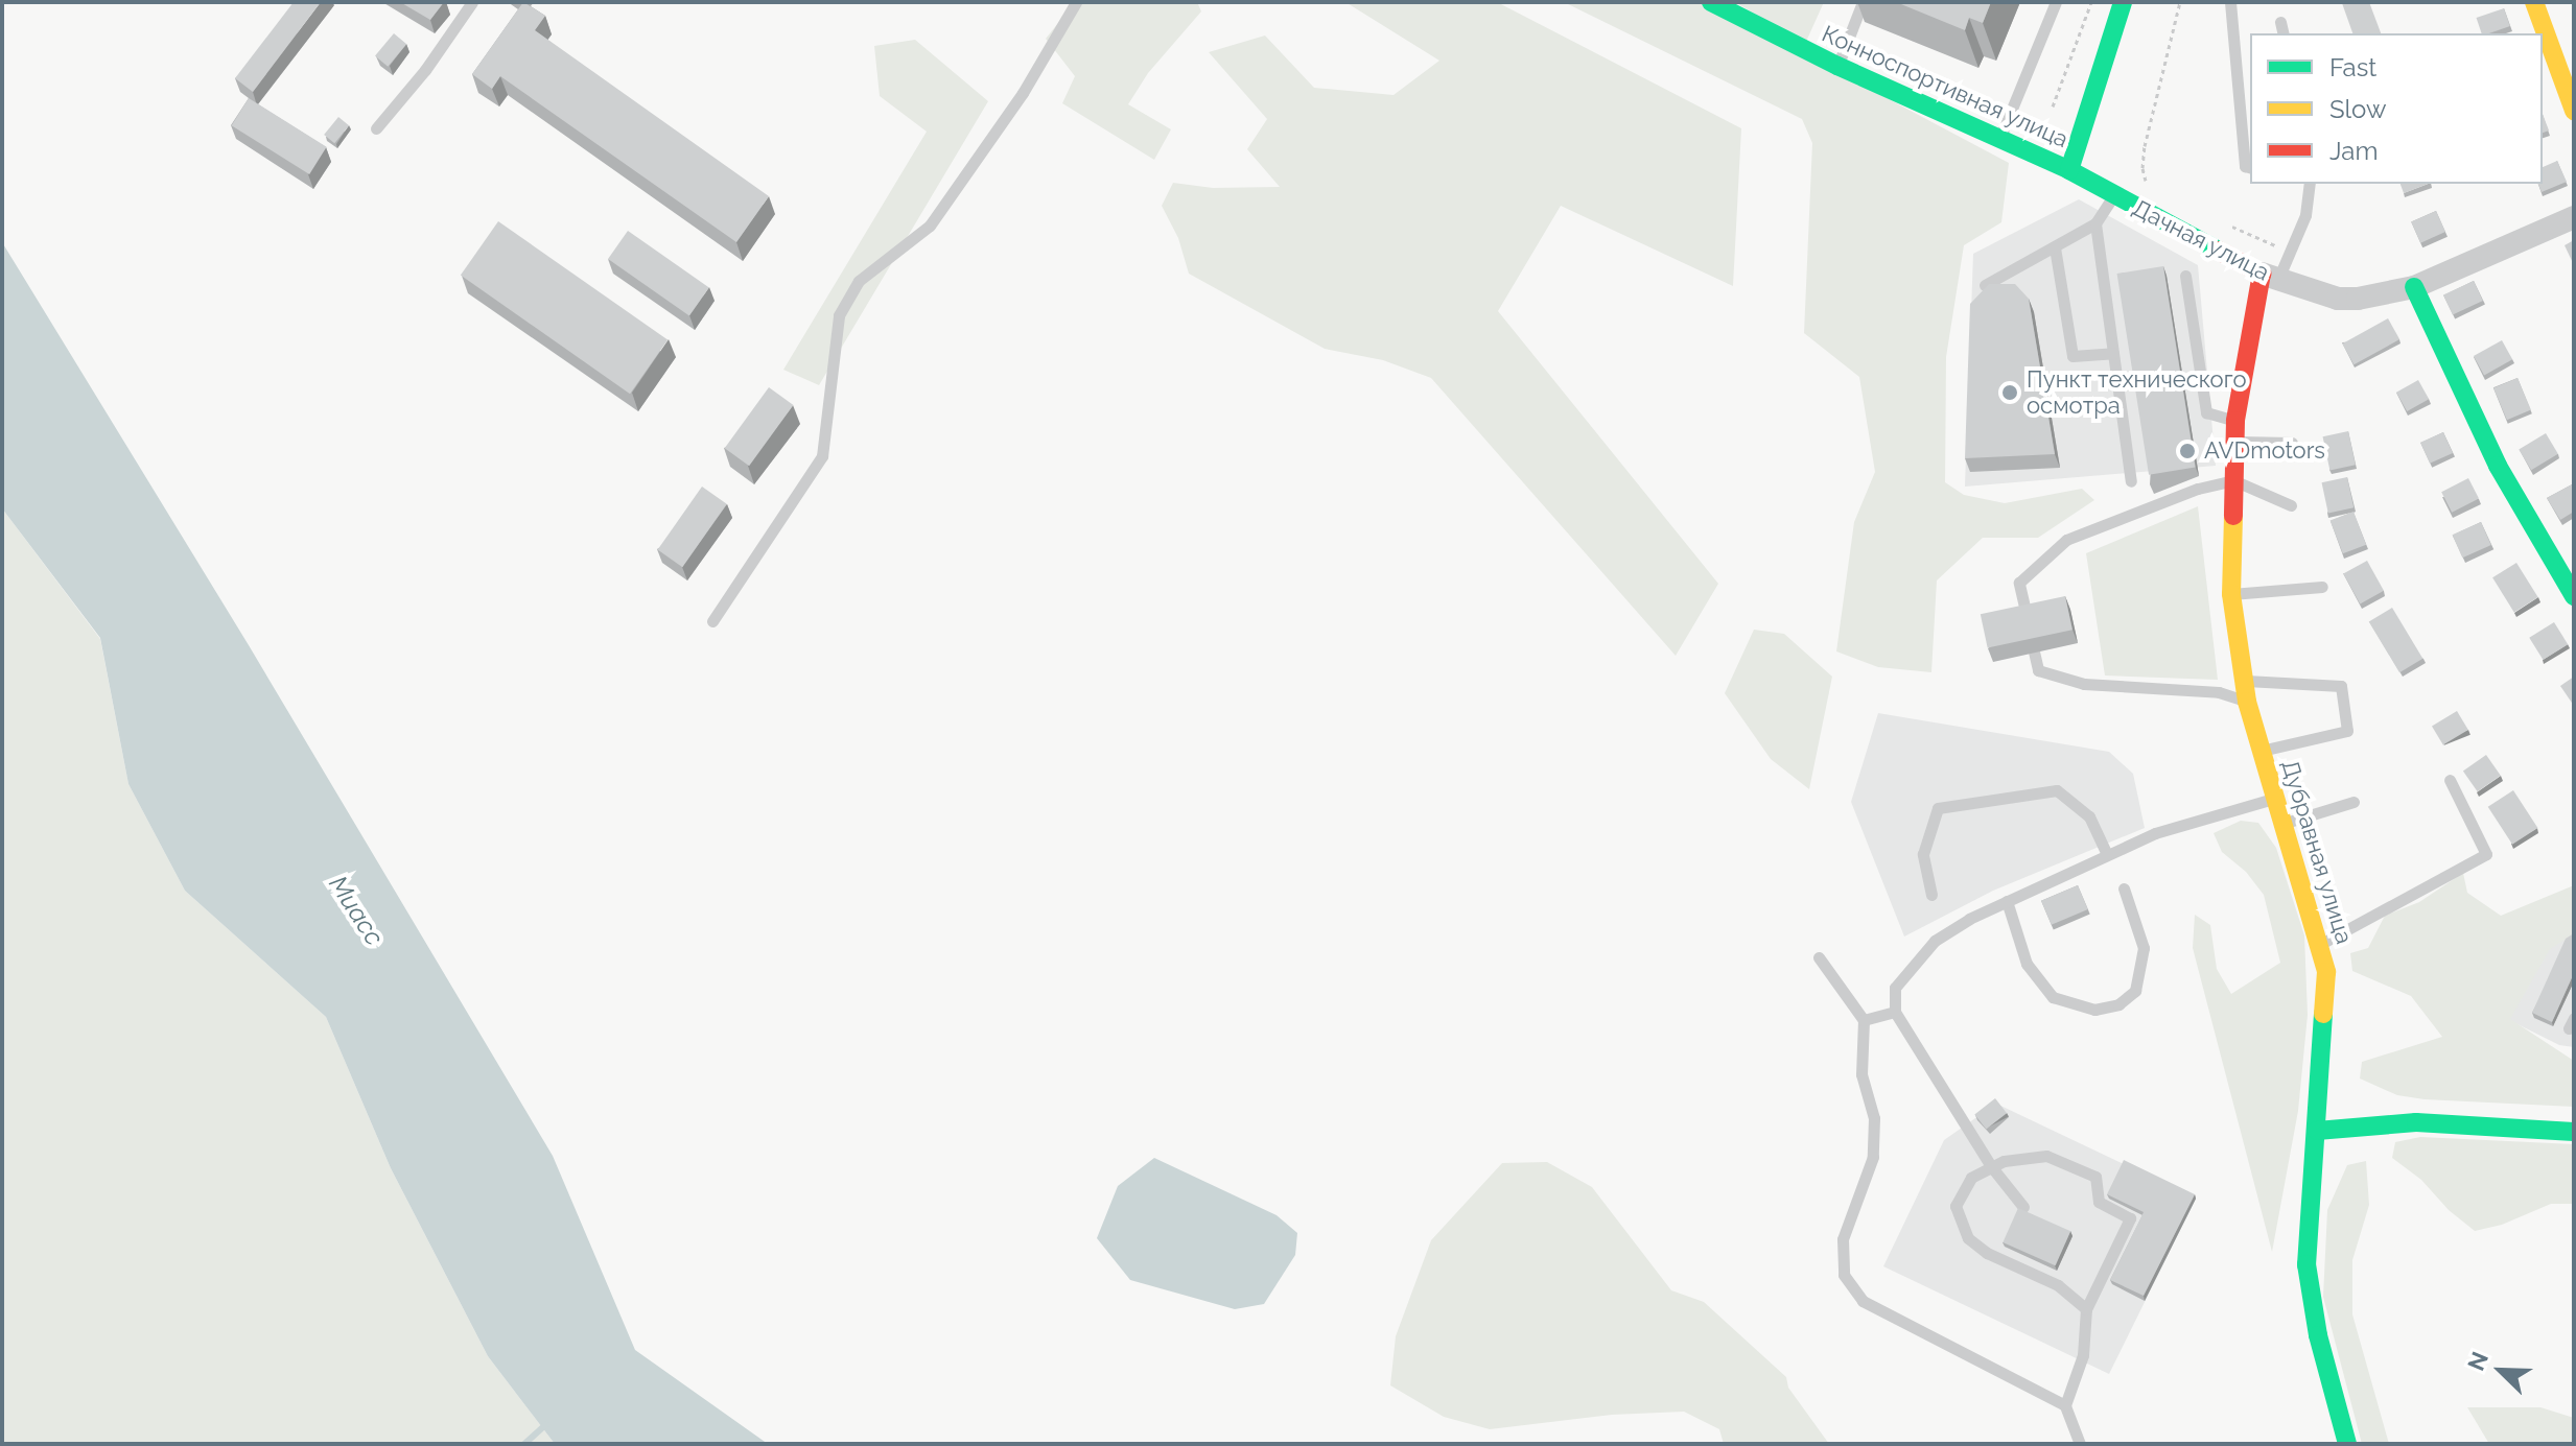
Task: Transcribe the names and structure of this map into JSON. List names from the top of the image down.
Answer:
{
  "streets": {
    "main road": ["Конноспортивная улица", "Дачная улица", "Дубравная улица"]
  },
  "crossings": [
    ["Конноспортивная улица", "Дачная улица"],
    ["Дачная улица", "Дубравная улица"]
  ],
  "water": ["Миасс"],
  "places": ["Пункт технического осмотра", "AVDmotors"],
  "legend": ["Fast", "Slow", "Jam"],
  "north": "top left"
}
